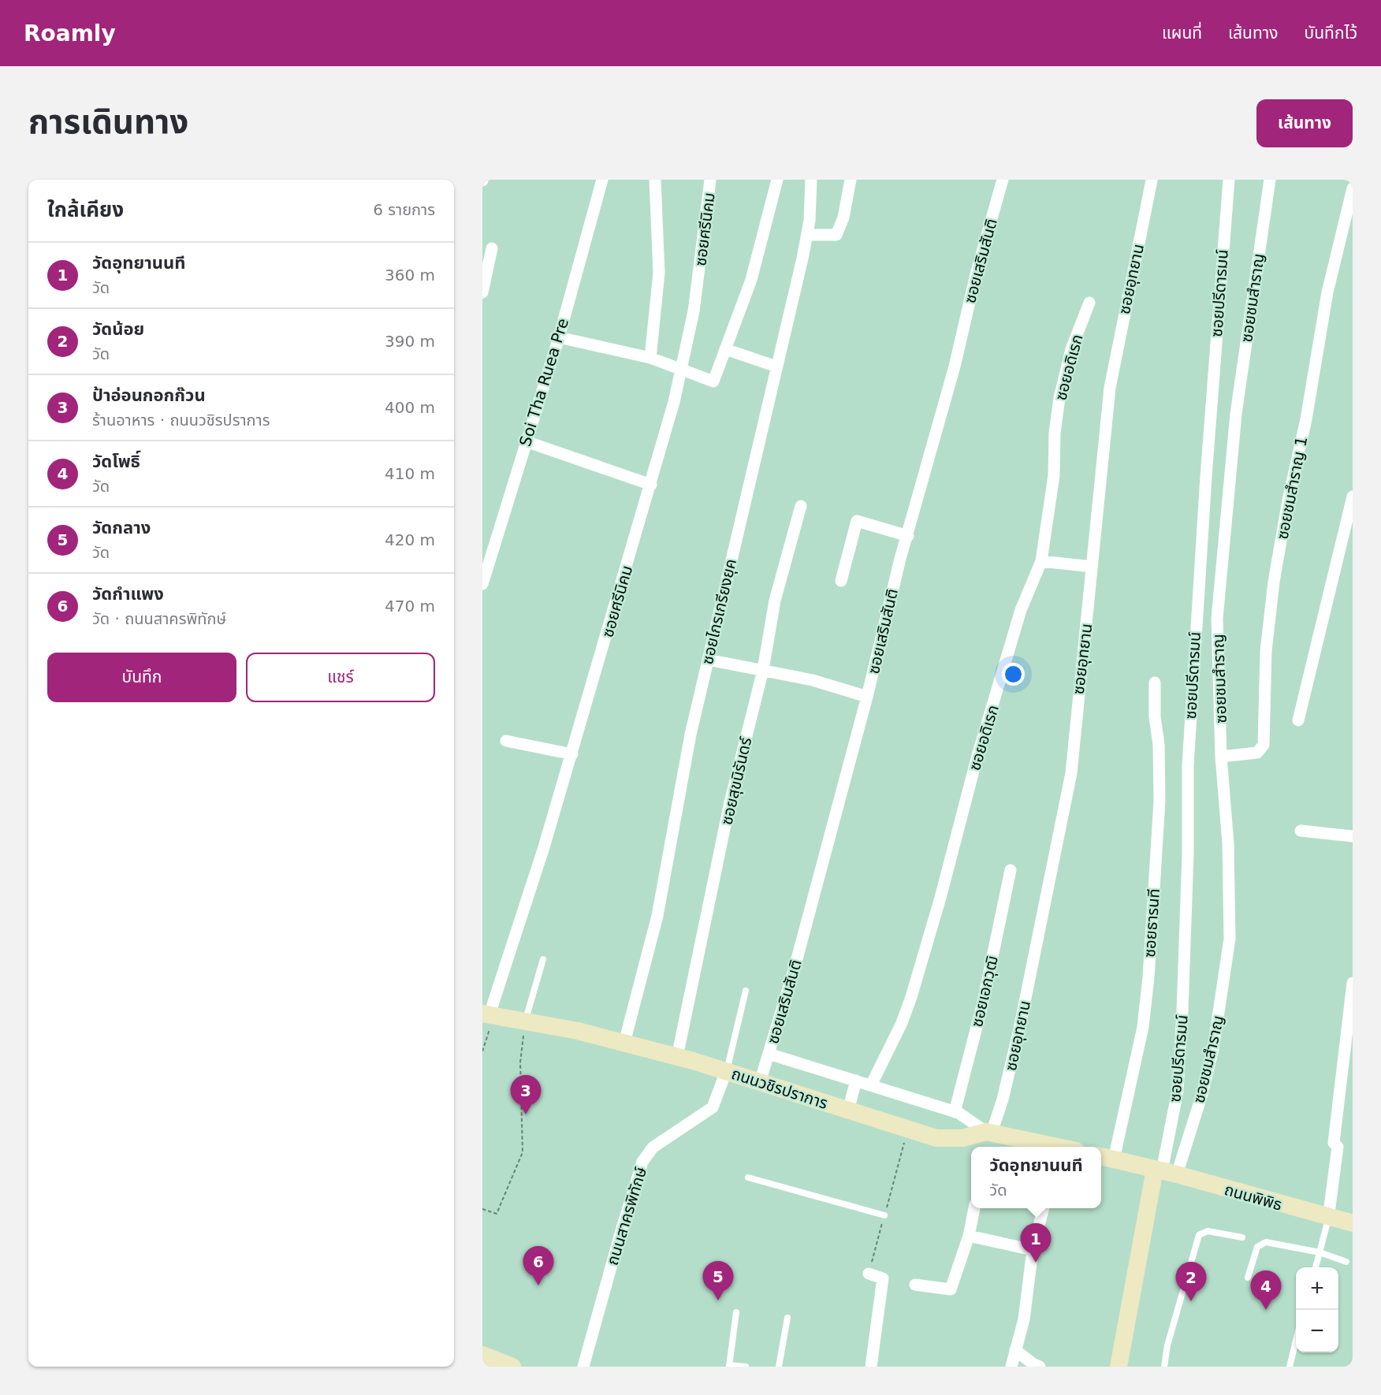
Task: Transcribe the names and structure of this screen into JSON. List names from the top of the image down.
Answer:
{
  "streets": {
    "street": [
      "ซอยศรีนิคม",
      "ซอยเสริมสันติ",
      "ซอยอุทยาน",
      "ซอยปรีดารมน์",
      "ซอยชมสำราญ",
      "ซอยอดิเรก",
      "Soi Tha Ruea Pre",
      "ซอยชมสำราญ 1",
      "ซอยไกรเกรียงยุค",
      "ซอยสุขนิรันดร์",
      "ซอยธารนที",
      "ซอยเอกวุฒิ",
      "ถนนวชิรปราการ",
      "ถนนพิพิธ",
      "ถนนสาครพิทักษ์"
    ]
  },
  "crossings": [
    ["ซอยศรีนิคม", "ถนนวชิรปราการ"],
    ["ซอยเสริมสันติ", "ถนนวชิรปราการ"],
    ["ซอยอุทยาน", "ถนนวชิรปราการ"],
    ["ซอยปรีดารมน์", "ซอยชมสำราญ"],
    ["ซอยปรีดารมน์", "ถนนพิพิธ"],
    ["ซอยชมสำราญ", "ซอยชมสำราญ 1"],
    ["ซอยชมสำราญ", "ถนนพิพิธ"],
    ["ซอยไกรเกรียงยุค", "ถนนวชิรปราการ"],
    ["ซอยสุขนิรันดร์", "ถนนวชิรปราการ"],
    ["ถนนวชิรปราการ", "ถนนสาครพิทักษ์"]
  ],
  "page": {
    "header": "Roamly",
    "nav": ["แผนที่", "เส้นทาง", "บันทึกไว้"],
    "title": "การเดินทาง",
    "buttons": [
      "เส้นทาง",
      ["บันทึก", "แชร์"]
    ],
    "heading": ["ใกล้เคียง", "6 รายการ"],
    "list": [
      {
        "mark": "1",
        "name": "วัดอุทยานนที",
        "note": "วัด",
        "value": "360 m"
      },
      {
        "mark": "2",
        "name": "วัดน้อย",
        "note": "วัด",
        "value": "390 m"
      },
      {
        "mark": "3",
        "name": "ป้าอ่อนกอกก๊วน",
        "note": "ร้านอาหาร · ถนนวชิรปราการ",
        "value": "400 m"
      },
      {
        "mark": "4",
        "name": "วัดโพธิ์",
        "note": "วัด",
        "value": "410 m"
      },
      {
        "mark": "5",
        "name": "วัดกลาง",
        "note": "วัด",
        "value": "420 m"
      },
      {
        "mark": "6",
        "name": "วัดกำแพง",
        "note": "วัด · ถนนสาครพิทักษ์",
        "value": "470 m"
      }
    ],
    "pins": [
      "3",
      "1",
      "6",
      "5",
      "2",
      "4"
    ],
    "popup": ["วัดอุทยานนที", "วัด"],
    "map_buttons": ["+", "−"]
  }
}
